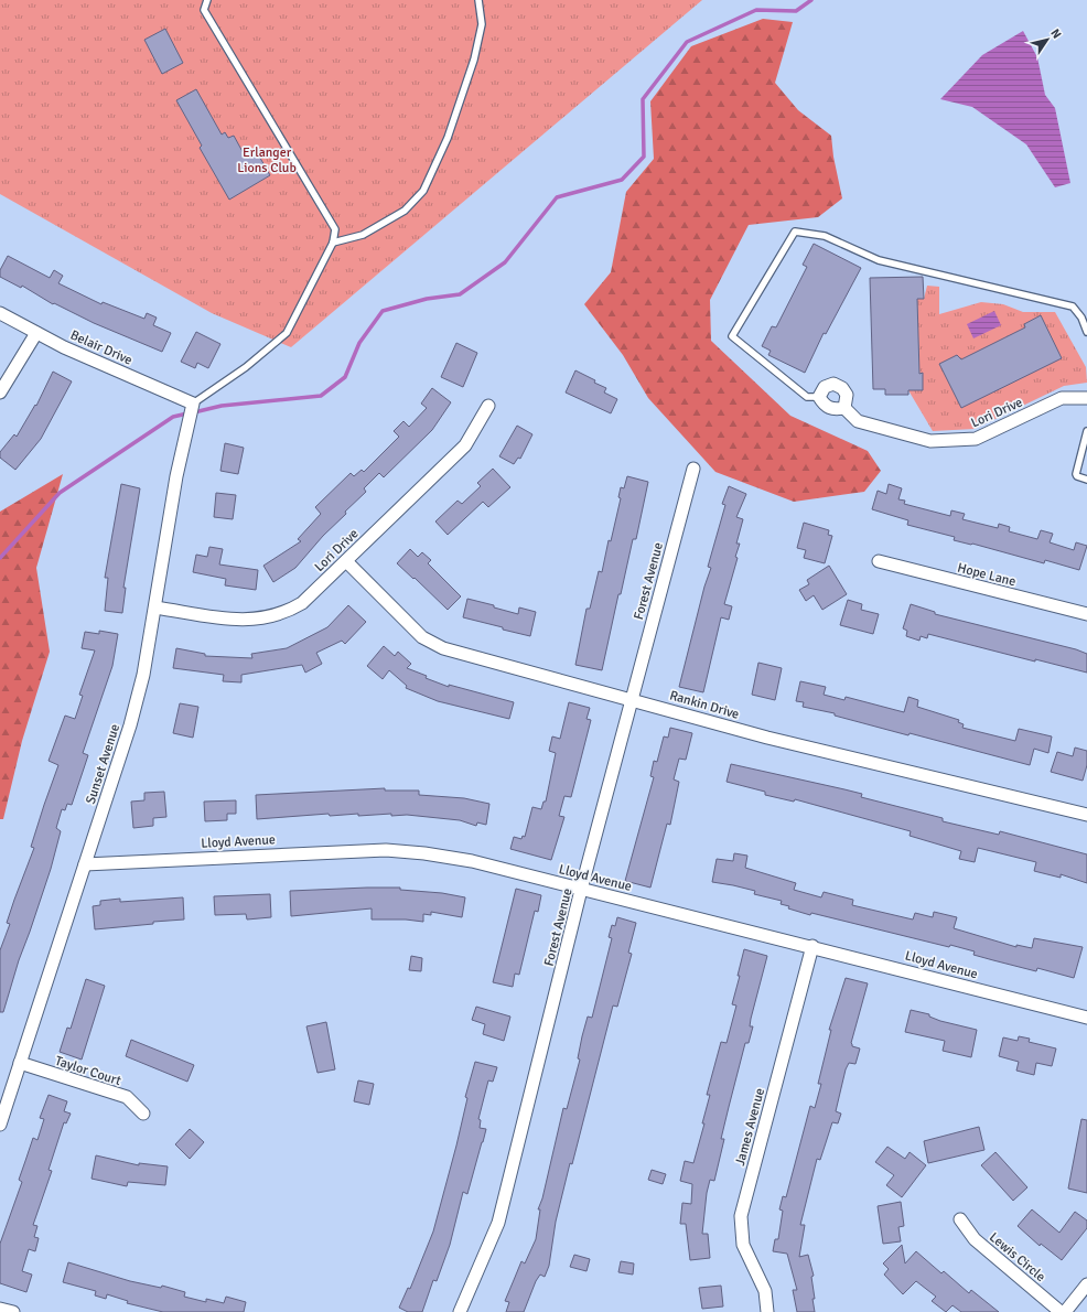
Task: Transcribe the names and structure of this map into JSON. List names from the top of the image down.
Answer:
{
  "streets": {
    "street": [
      "Belair Drive",
      "Lori Drive",
      "Hope Lane",
      "Forest Avenue",
      "Rankin Drive",
      "Sunset Avenue",
      "Lloyd Avenue",
      "Taylor Court",
      "James Avenue",
      "Lewis Circle"
    ]
  },
  "crossings": [
    ["Belair Drive", "Sunset Avenue"],
    ["Lori Drive", "Rankin Drive"],
    ["Lori Drive", "Sunset Avenue"],
    ["Forest Avenue", "Rankin Drive"],
    ["Forest Avenue", "Lloyd Avenue"],
    ["Sunset Avenue", "Lloyd Avenue"],
    ["Sunset Avenue", "Taylor Court"],
    ["Lloyd Avenue", "James Avenue"]
  ],
  "parks": ["Erlanger Lions Club"],
  "north": "top right"
}
